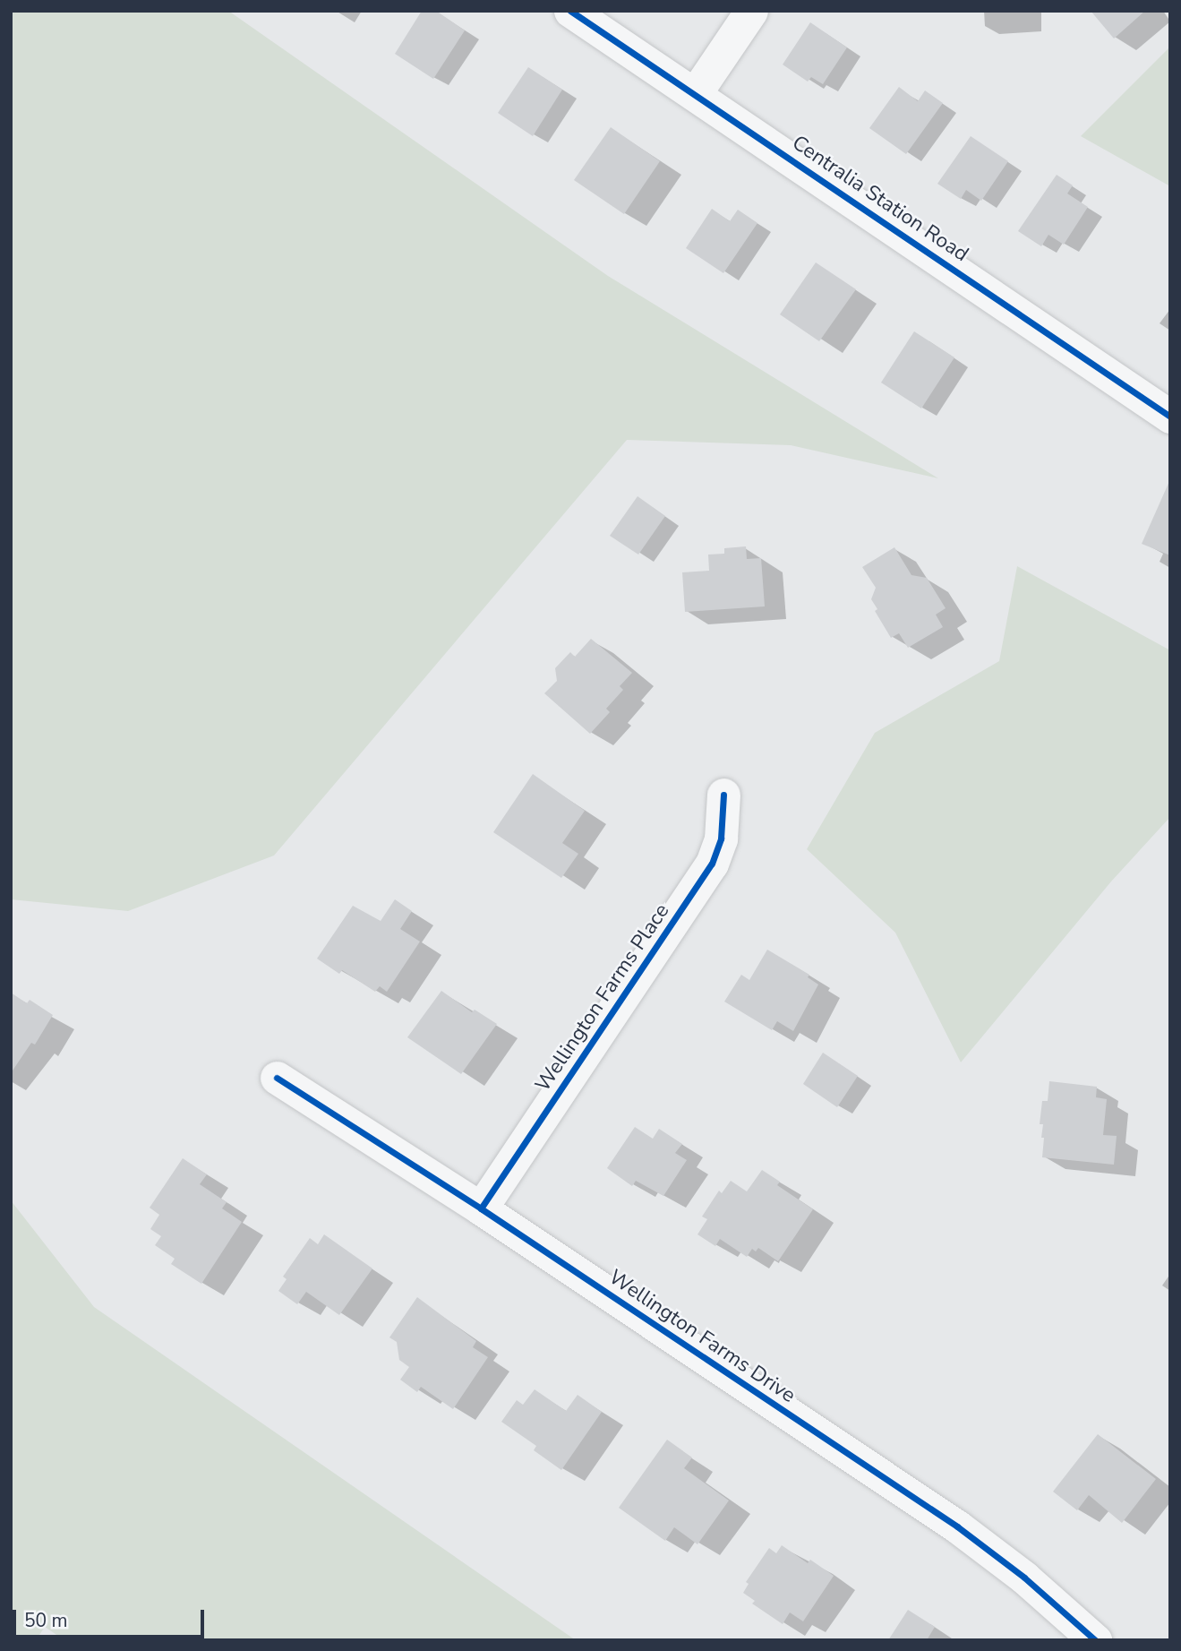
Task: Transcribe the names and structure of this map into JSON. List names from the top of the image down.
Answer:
{
  "streets": {
    "street": ["Centralia Station Road", "Wellington Farms Place", "Wellington Farms Drive"]
  },
  "crossings": [
    ["Wellington Farms Place", "Wellington Farms Drive"]
  ],
  "scale_bar": "50 m"
}
